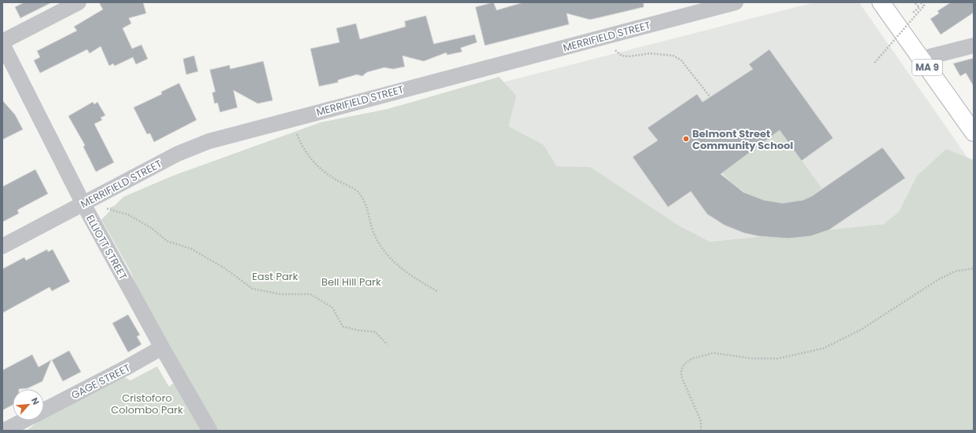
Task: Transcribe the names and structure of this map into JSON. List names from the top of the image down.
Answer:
{
  "streets": {
    "highway": ["MA 9"],
    "street": ["MERRIFIELD STREET", "ELLIOTT STREET", "GAGE STREET"]
  },
  "crossings": [
    ["MERRIFIELD STREET", "ELLIOTT STREET"],
    ["ELLIOTT STREET", "GAGE STREET"]
  ],
  "parks": ["East Park", "Bell Hill Park", "Cristoforo Colombo Park"],
  "places": ["Belmont Street Community School"],
  "north": "top right"
}
